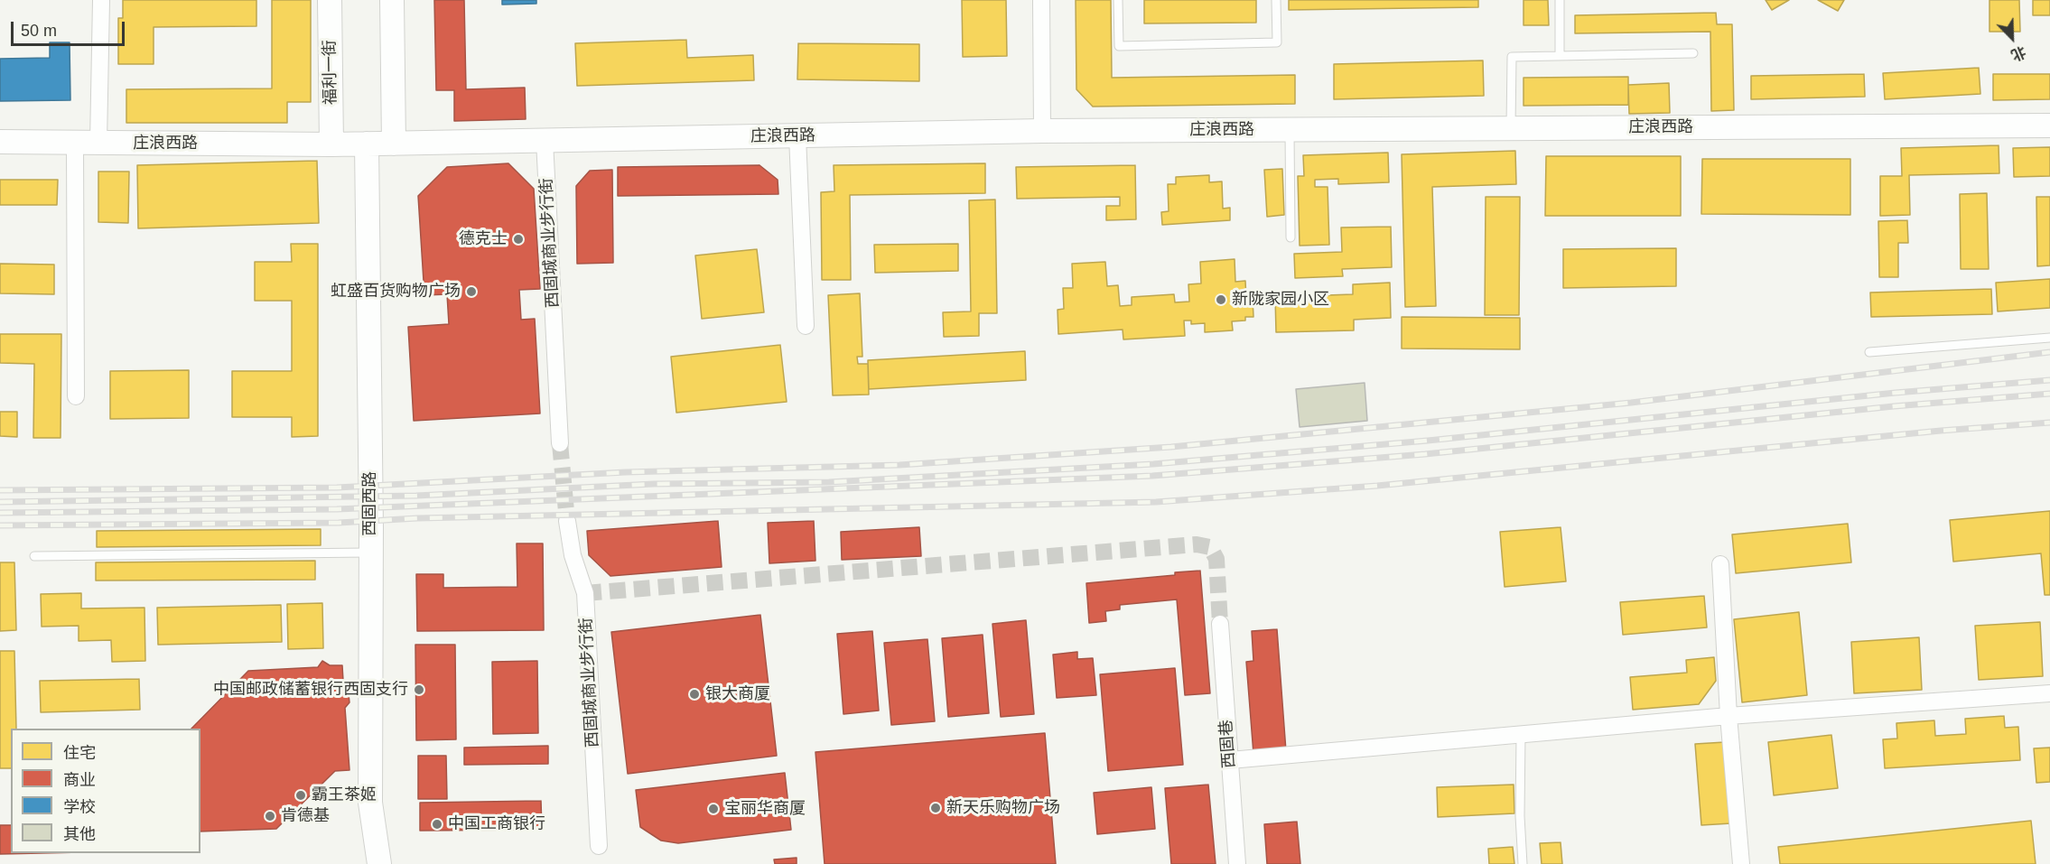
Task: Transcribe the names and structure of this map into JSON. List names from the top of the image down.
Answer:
{
  "streets": {
    "street": [
      "福利一街",
      "庄浪西路",
      "西固城商业步行街",
      "西固西路",
      "西固巷"
    ]
  },
  "crossings": [
    ["福利一街", "庄浪西路"],
    ["庄浪西路", "西固城商业步行街"],
    ["庄浪西路", "西固西路"]
  ],
  "places": [
    "德克士",
    "虹盛百货购物广场",
    "新陇家园小区",
    "中国邮政储蓄银行西固支行",
    "银大商厦",
    "霸王茶姬",
    "新天乐购物广场",
    "宝丽华商厦",
    "肯德基",
    "中国工商银行"
  ],
  "legend": [
    "住宅",
    "商业",
    "学校",
    "其他"
  ],
  "scale_bar": "50 m",
  "north": "bottom right"
}
